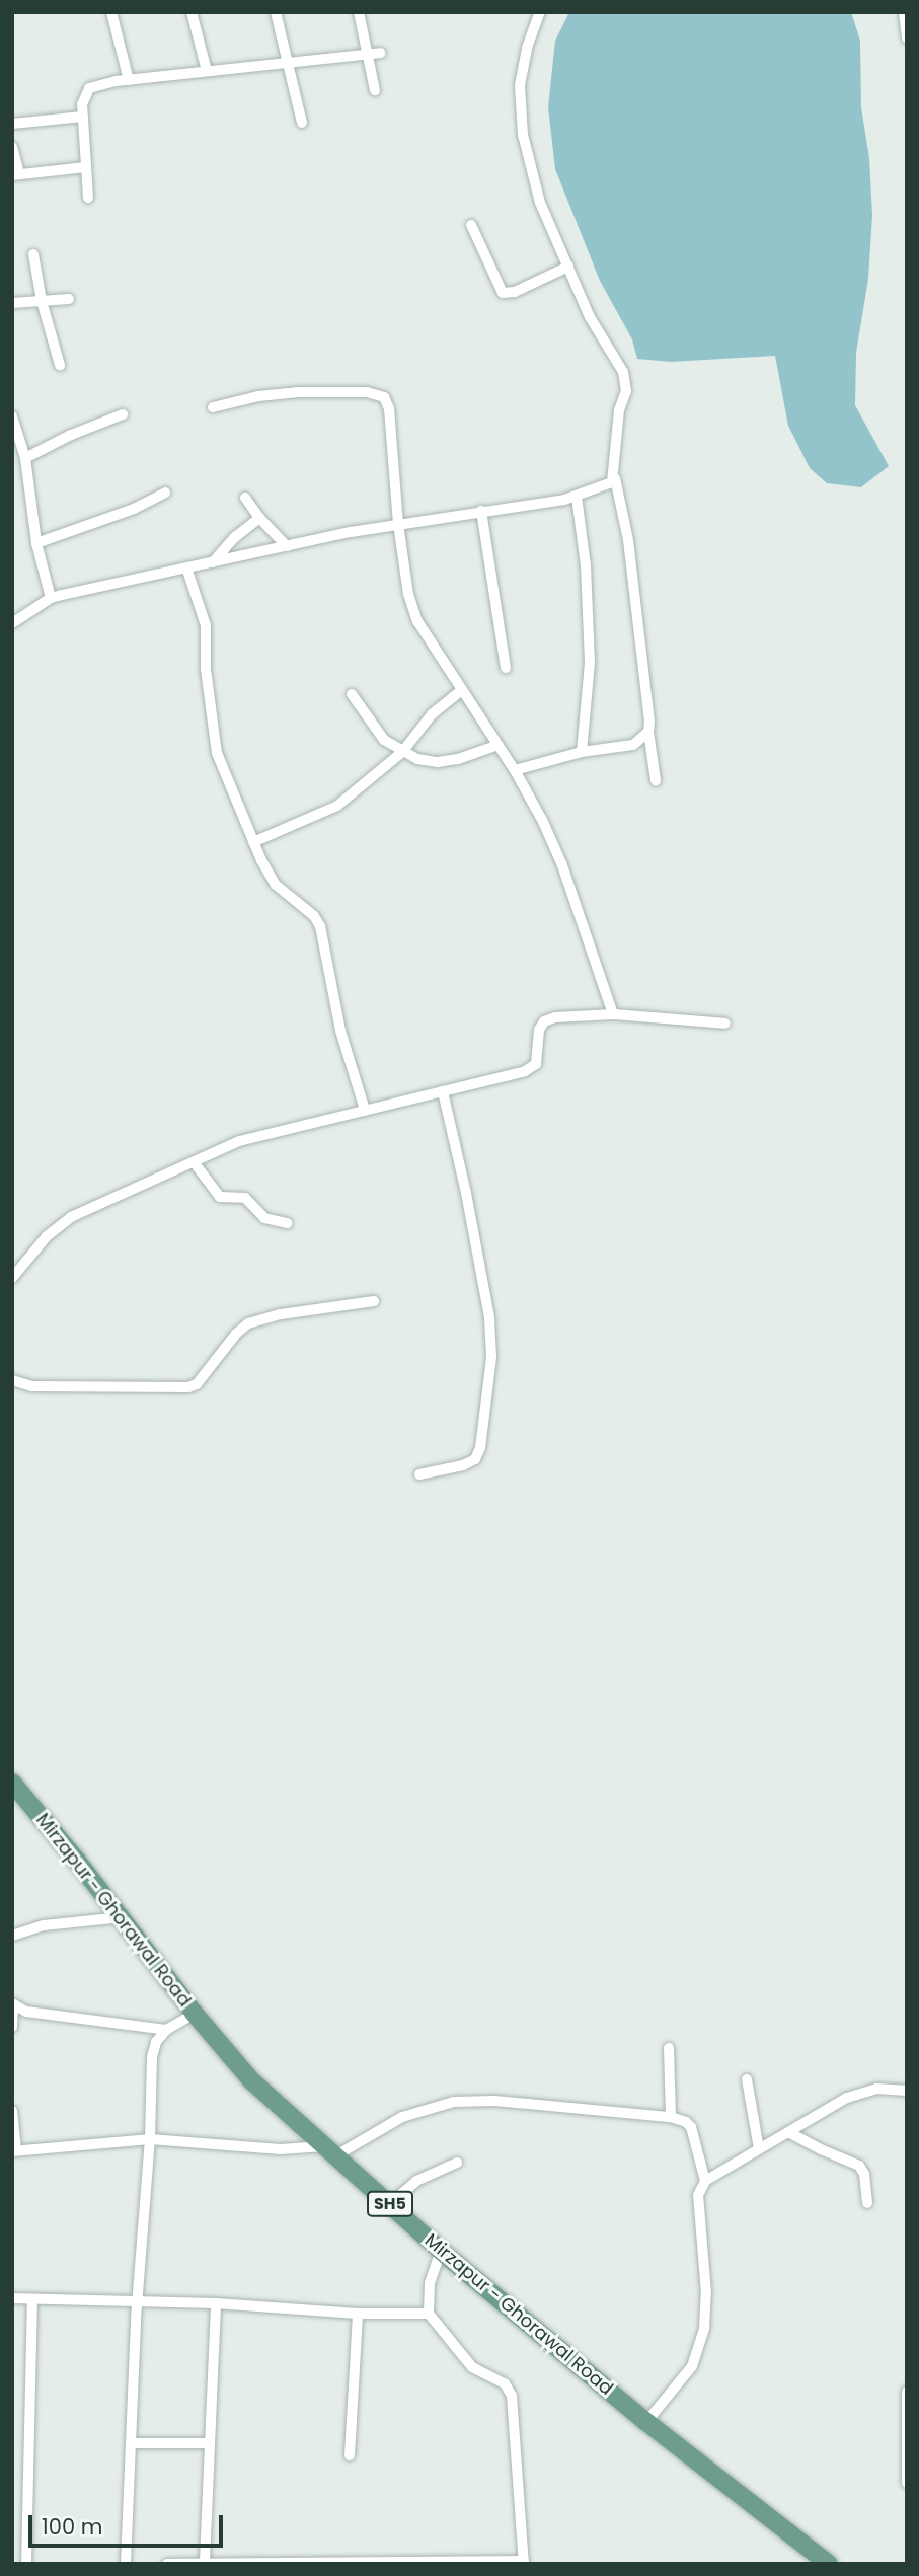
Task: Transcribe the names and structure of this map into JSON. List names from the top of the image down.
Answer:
{
  "streets": {
    "main road": ["Mirzapur - Ghorawal Road", "SH5"]
  },
  "scale_bar": "100 m"
}
